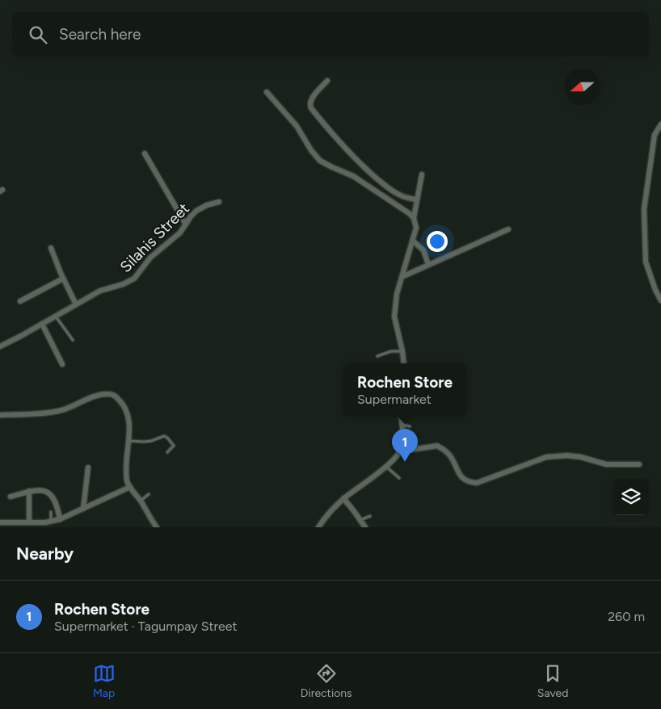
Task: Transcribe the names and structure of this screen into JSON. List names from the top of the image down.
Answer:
{
  "streets": {
    "street": ["Silahis Street"]
  },
  "north": "left",
  "page": {
    "search": "Search here",
    "popup": ["Rochen Store", "Supermarket"],
    "pins": "1",
    "heading": "Nearby",
    "list": [
      {
        "mark": "1",
        "name": "Rochen Store",
        "note": "Supermarket · Tagumpay Street",
        "value": "260 m"
      }
    ],
    "nav": ["Map", "Directions", "Saved"]
  }
}
